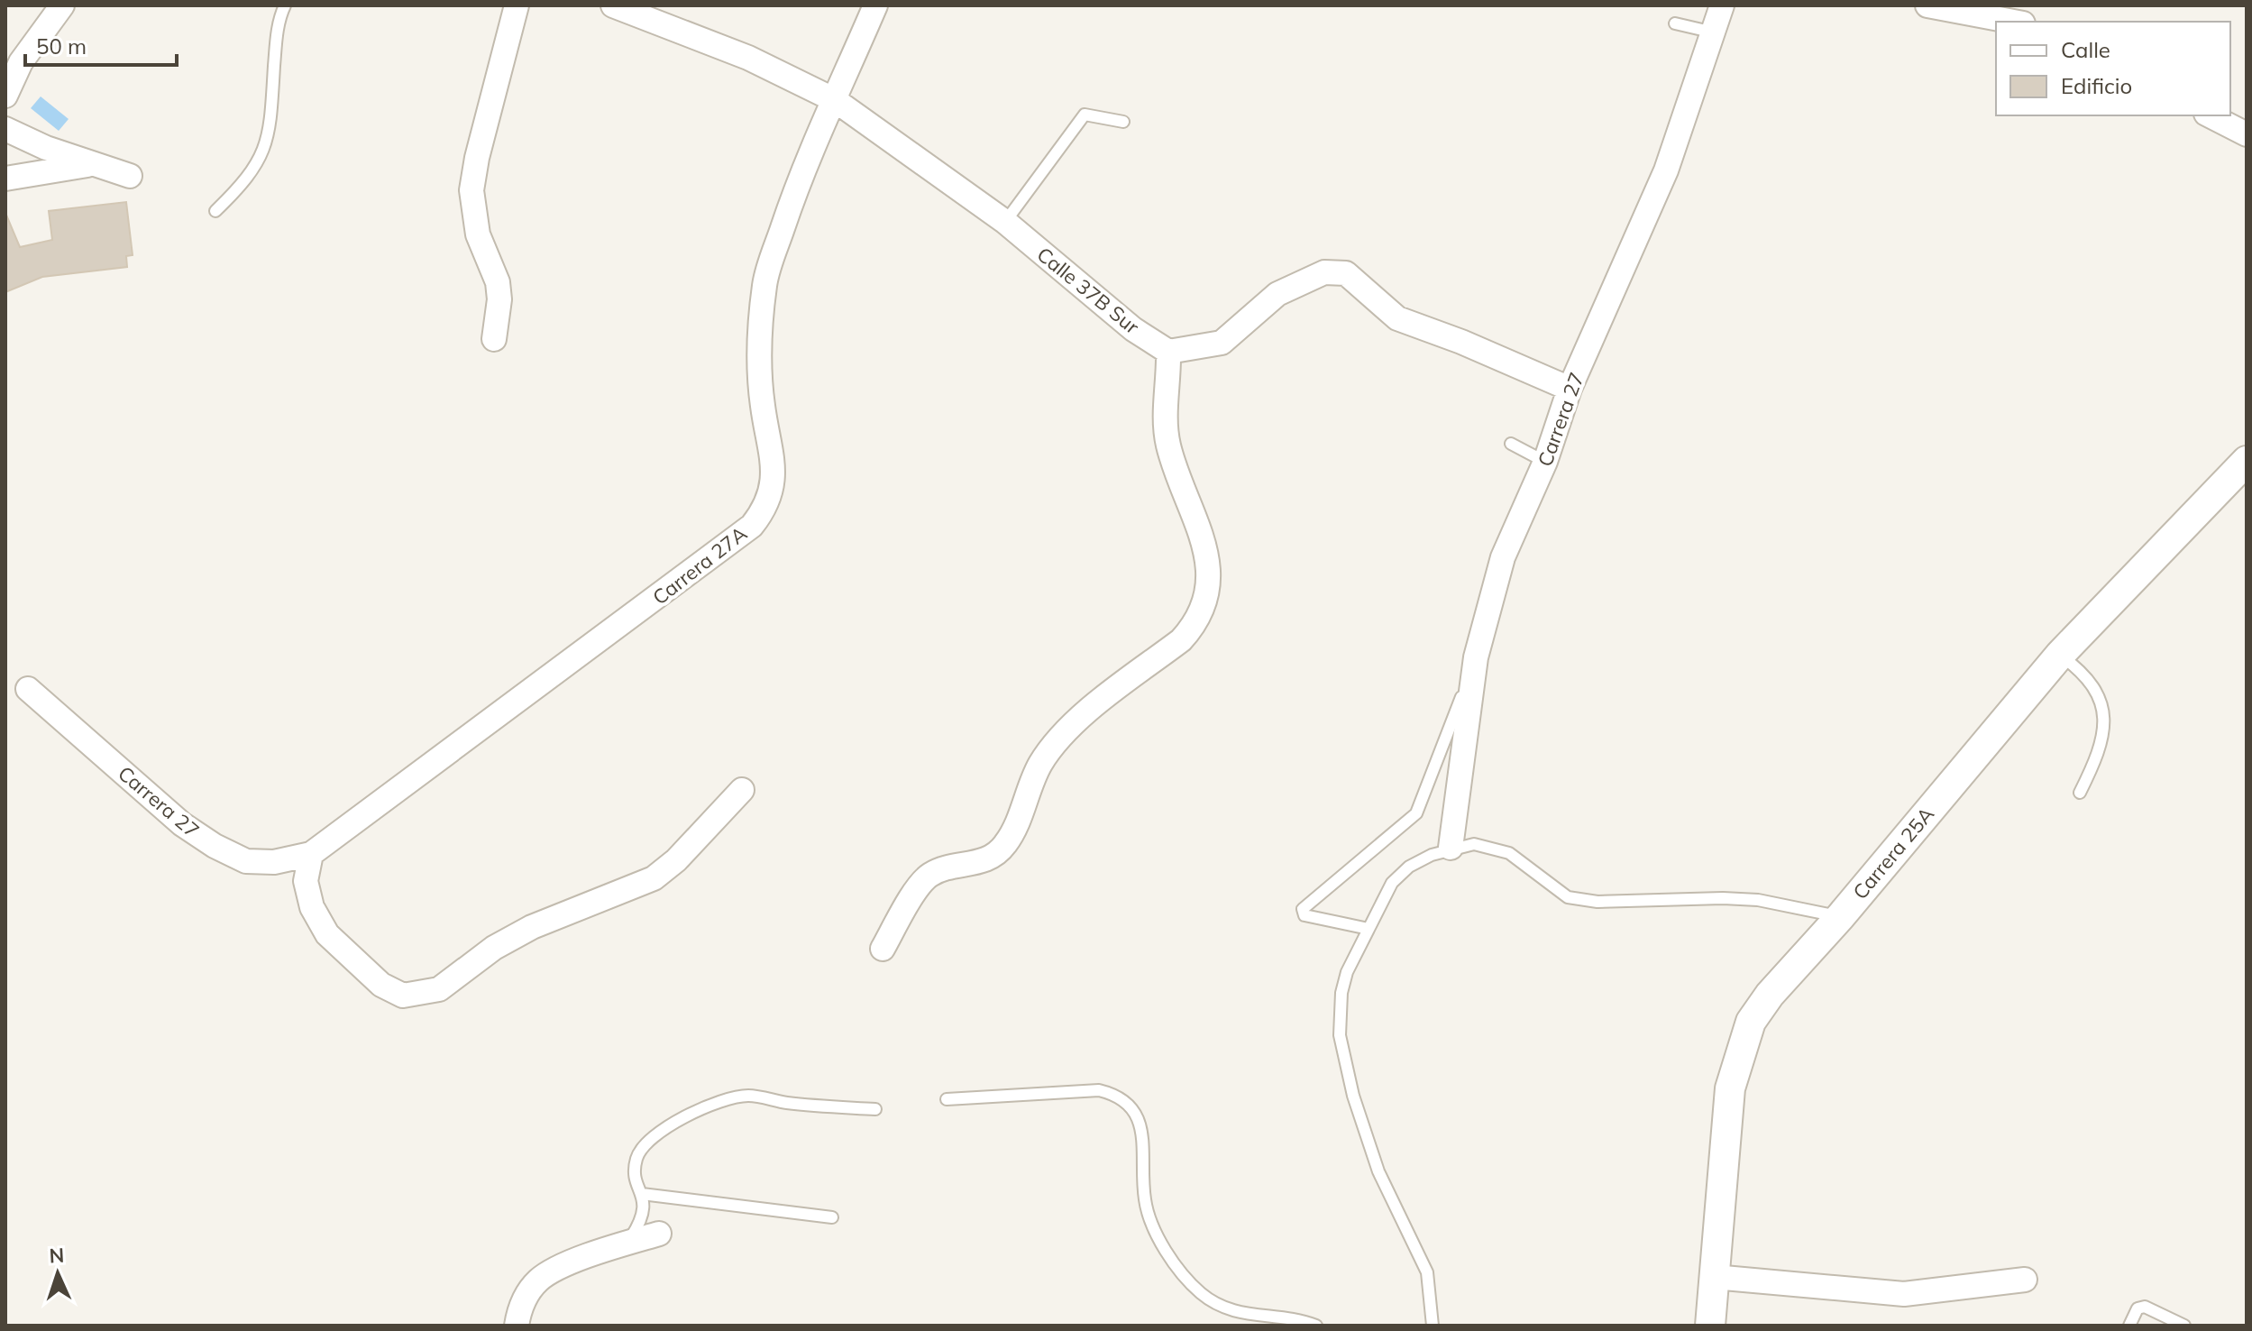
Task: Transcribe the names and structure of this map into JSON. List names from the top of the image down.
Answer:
{
  "streets": {
    "street": [
      "Calle 37B Sur",
      "Carrera 27",
      "Carrera 27A",
      "Carrera 25A"
    ]
  },
  "crossings": [
    ["Calle 37B Sur", "Carrera 27A"],
    ["Carrera 27", "Carrera 27A"]
  ],
  "legend": ["Calle", "Edificio"],
  "scale_bar": "50 m",
  "north": "top"
}
